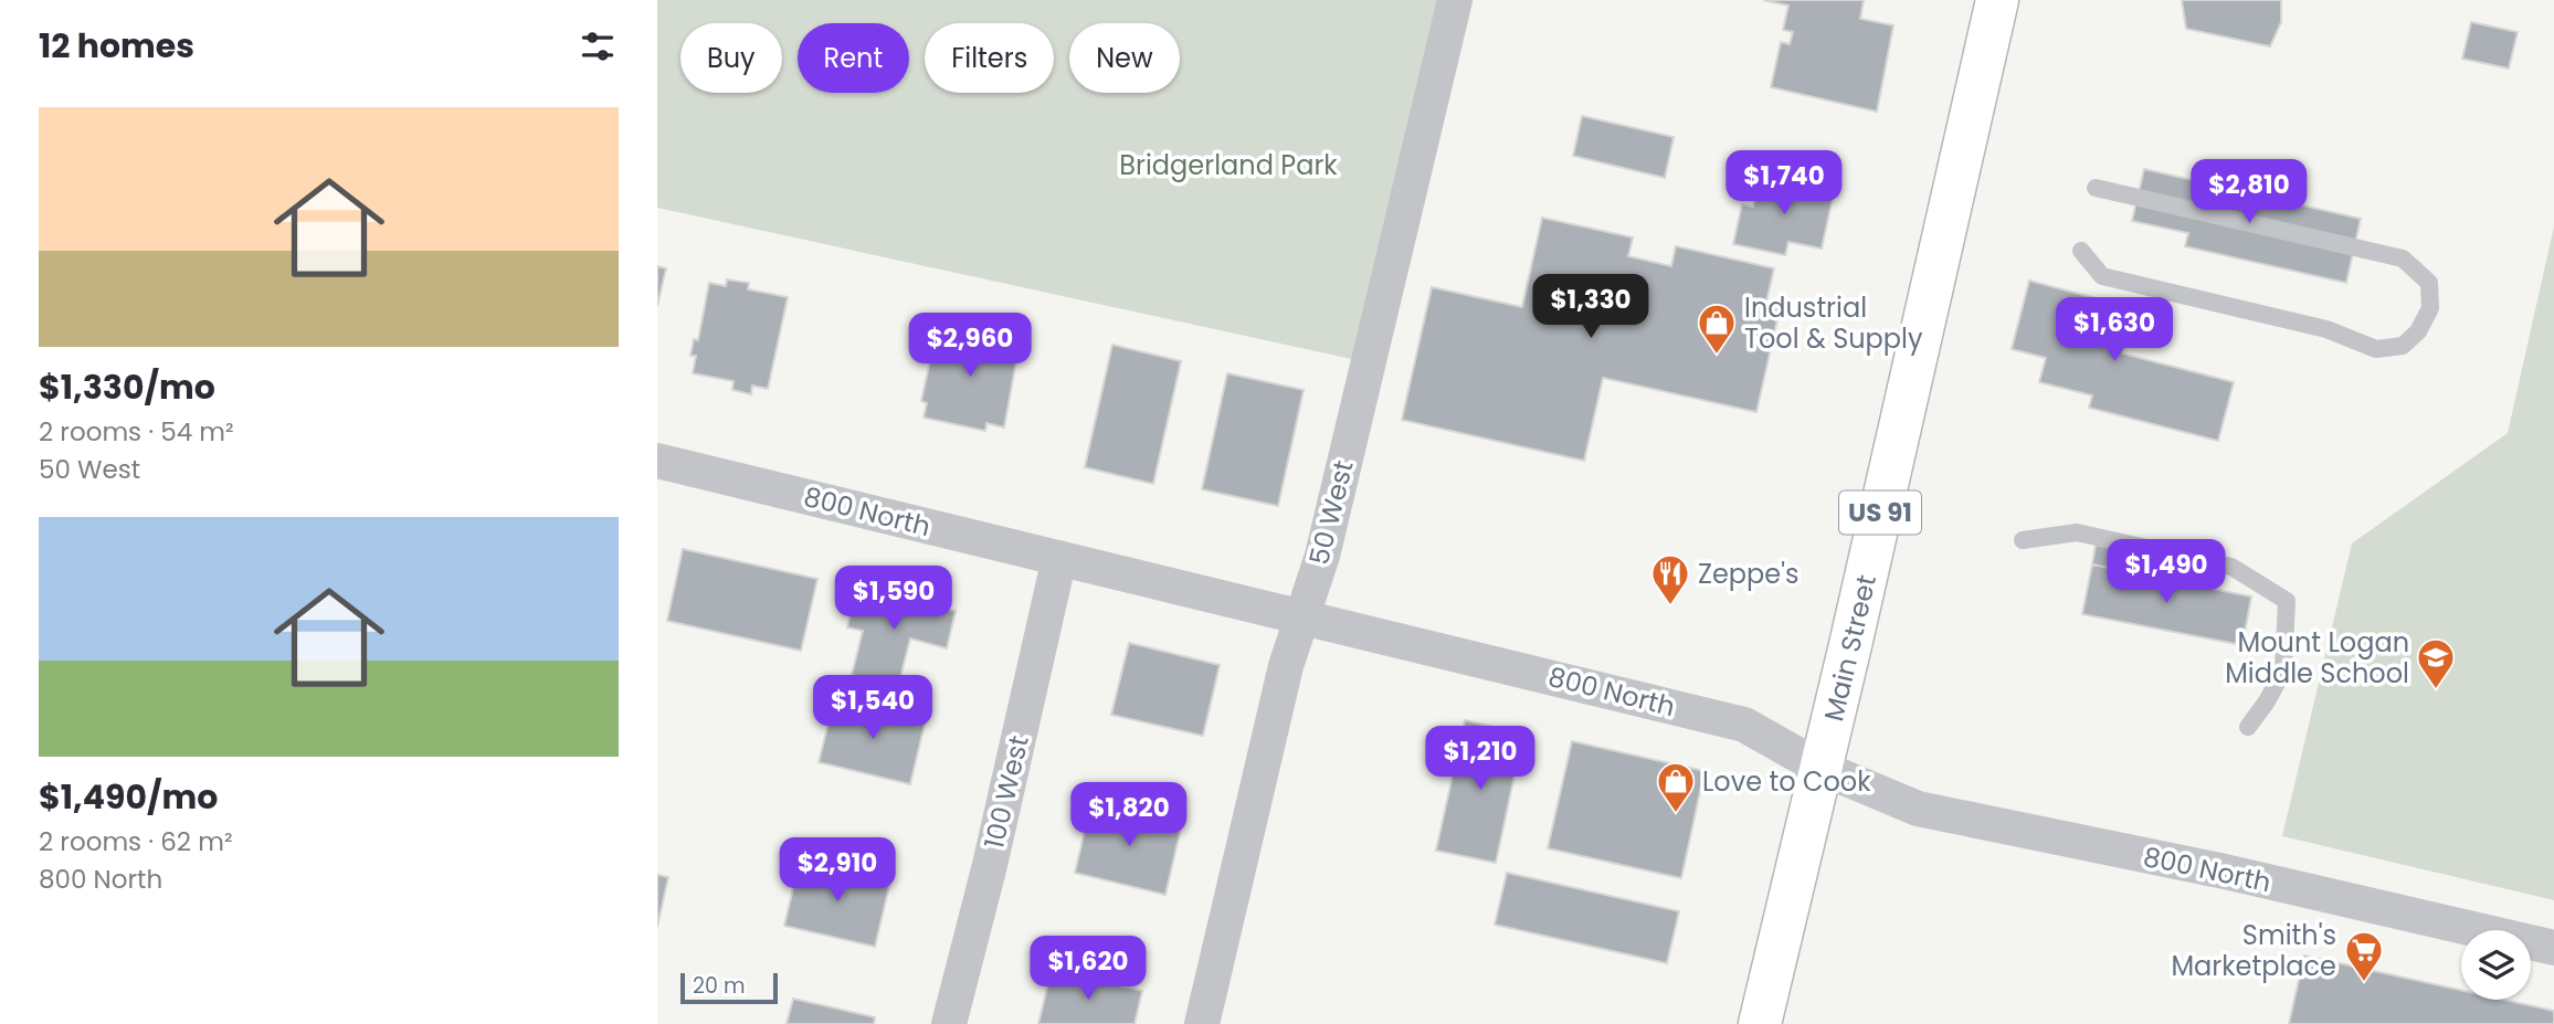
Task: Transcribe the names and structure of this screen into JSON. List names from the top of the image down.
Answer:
{
  "streets": {
    "main road": ["US 91", "Main Street"],
    "street": ["800 North", "50 West", "100 West"]
  },
  "crossings": [
    ["800 North", "50 West"],
    ["800 North", "Main Street"],
    ["800 North", "100 West"]
  ],
  "parks": ["Bridgerland Park"],
  "places": {
    "shop": ["Industrial Tool & Supply", "Love to Cook"],
    "restaurant": ["Zeppe's"],
    "school or university": ["Mount Logan Middle School"],
    "supermarket": ["Smith's Marketplace"]
  },
  "scale_bar": "20 m",
  "page": {
    "heading": "12 homes",
    "chip": [
      "Buy",
      "Rent",
      "Filters",
      "New"
    ],
    "list": [
      {
        "name": "$1,330/mo",
        "note": "2 rooms · 54 m² · 50 West"
      },
      {
        "name": "$1,490/mo",
        "note": "2 rooms · 62 m² · 800 North"
      }
    ],
    "price": [
      "$1,740",
      "$2,810",
      "$1,330",
      "$1,630",
      "$2,960",
      "$1,490",
      "$1,590",
      "$1,540",
      "$1,210",
      "$1,820",
      "$2,910",
      "$1,620"
    ],
    "scale": "20 m"
  }
}
